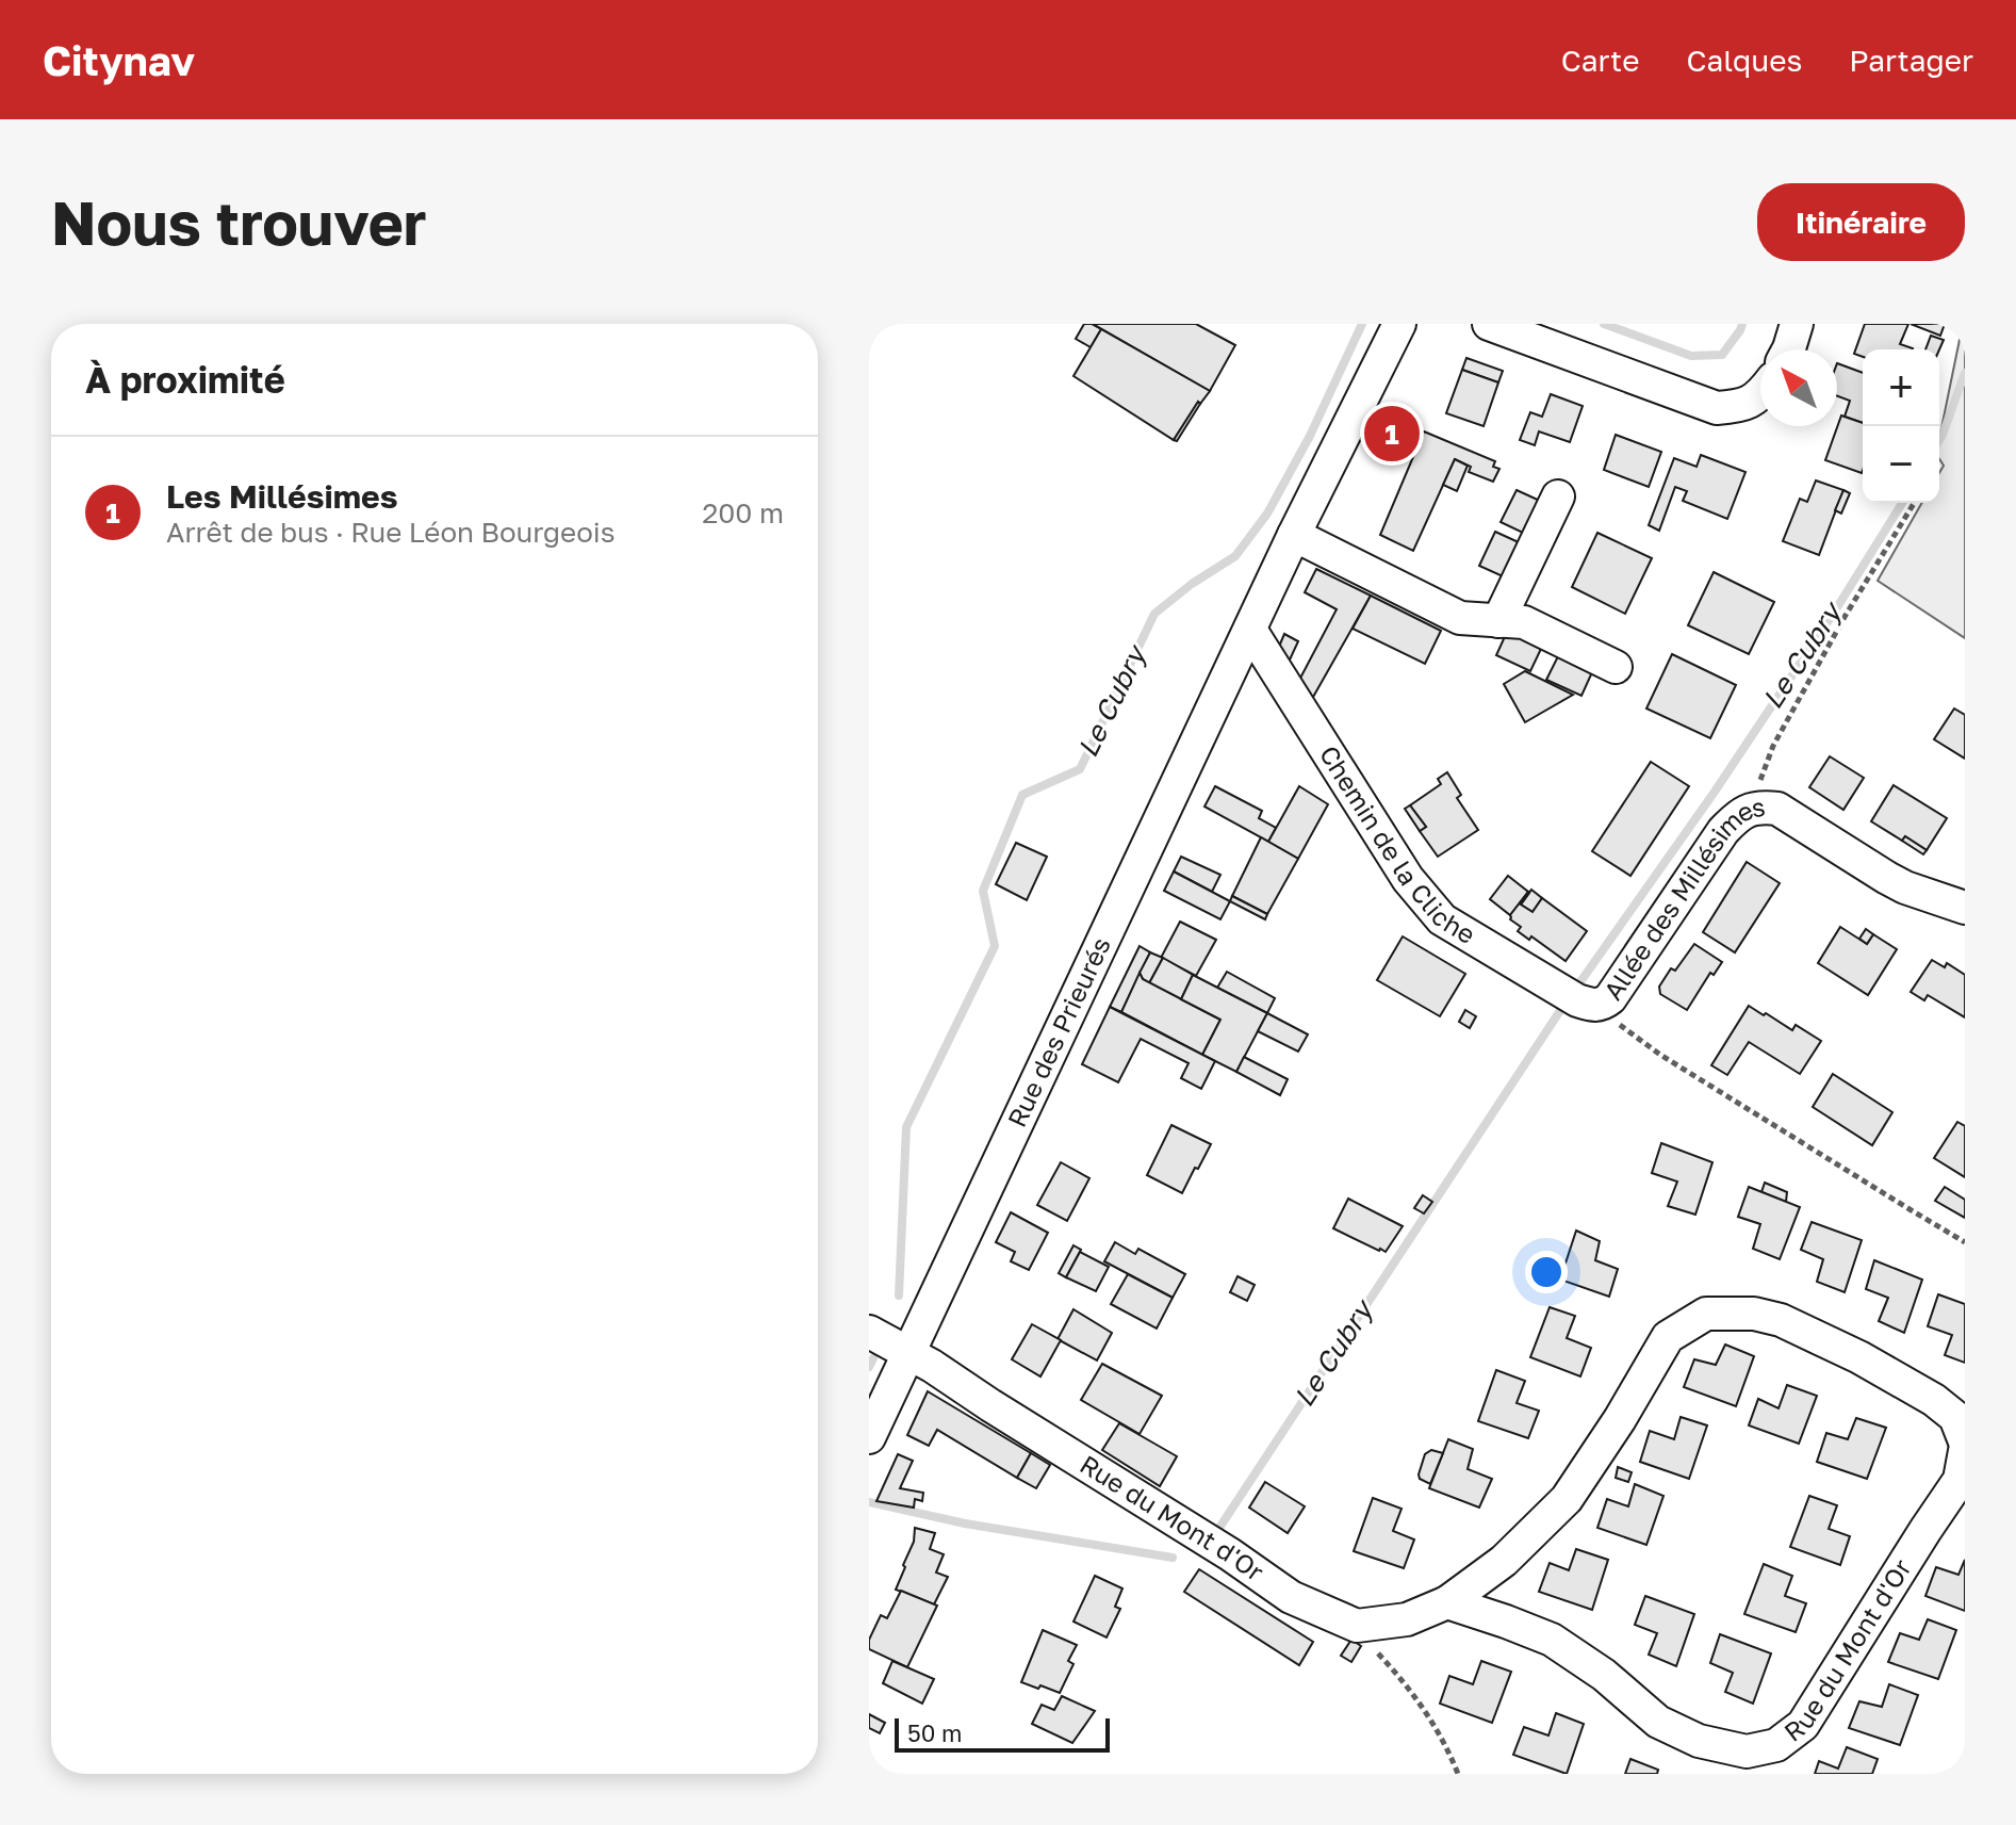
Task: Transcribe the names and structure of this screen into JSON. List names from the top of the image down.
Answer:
{
  "streets": {
    "street": [
      "Chemin de la Cliche",
      "Allée des Millésimes",
      "Rue des Prieurés",
      "Rue du Mont d'Or"
    ]
  },
  "crossings": [
    ["Chemin de la Cliche", "Allée des Millésimes"],
    ["Chemin de la Cliche", "Rue des Prieurés"],
    ["Rue des Prieurés", "Rue du Mont d'Or"]
  ],
  "water": ["Le Cubry"],
  "scale_bar": "50 m",
  "north": "top left",
  "page": {
    "header": "Citynav",
    "nav": ["Carte", "Calques", "Partager"],
    "buttons": "Itinéraire",
    "title": "Nous trouver",
    "heading": "À proximité",
    "map_buttons": ["+", "−"],
    "pins": "1",
    "list": [
      {
        "mark": "1",
        "name": "Les Millésimes",
        "note": "Arrêt de bus · Rue Léon Bourgeois",
        "value": "200 m"
      }
    ],
    "scale": "50 m"
  }
}
